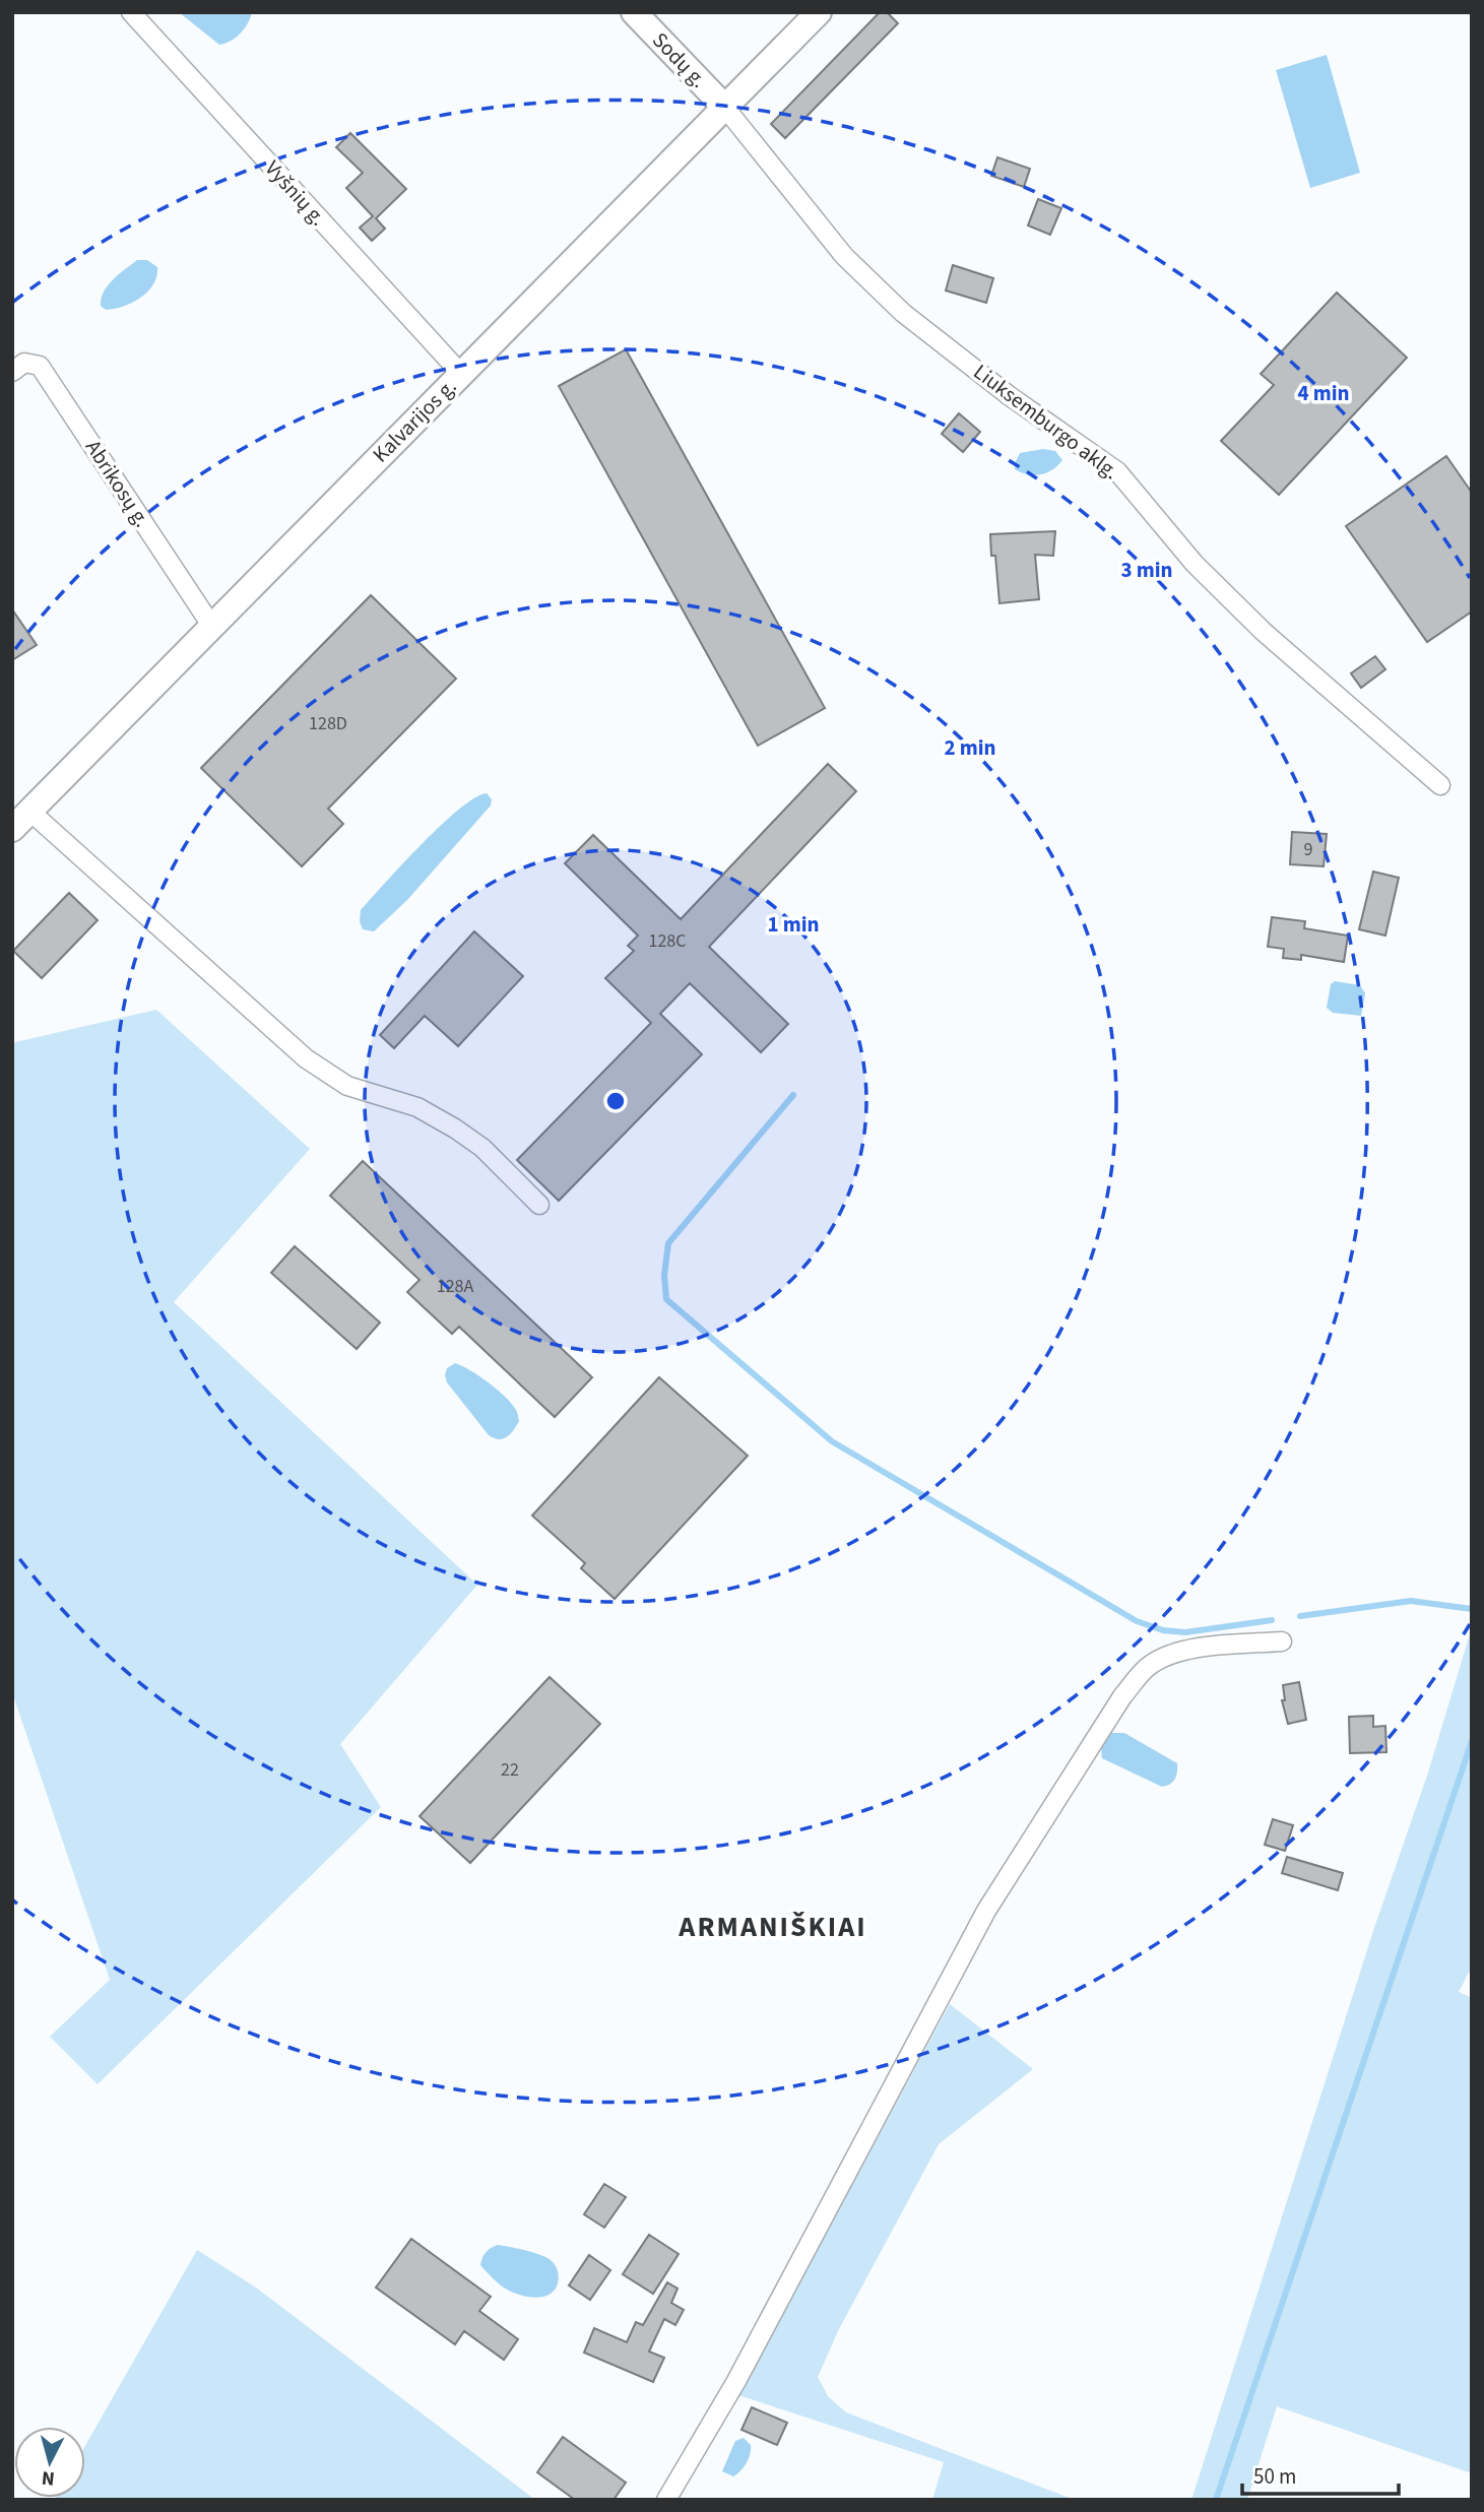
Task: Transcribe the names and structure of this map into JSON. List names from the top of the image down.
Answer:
{
  "streets": {
    "main road": ["Sodų g.", "Kalvarijos g."],
    "street": ["Vyšnių g.", "Liuksemburgo aklg.", "Abrikosų g."]
  },
  "crossings": [
    ["Sodų g.", "Kalvarijos g."],
    ["Sodų g.", "Liuksemburgo aklg."],
    ["Vyšnių g.", "Kalvarijos g."],
    ["Kalvarijos g.", "Liuksemburgo aklg."],
    ["Kalvarijos g.", "Abrikosų g."]
  ],
  "districts": ["ARMANIŠKIAI"],
  "house_numbers": [
    "128D",
    "9",
    "128C",
    "128A",
    "22"
  ],
  "scale_bar": "50 m",
  "north": "bottom",
  "rings": [
    "4 min",
    "3 min",
    "2 min",
    "1 min"
  ]
}
